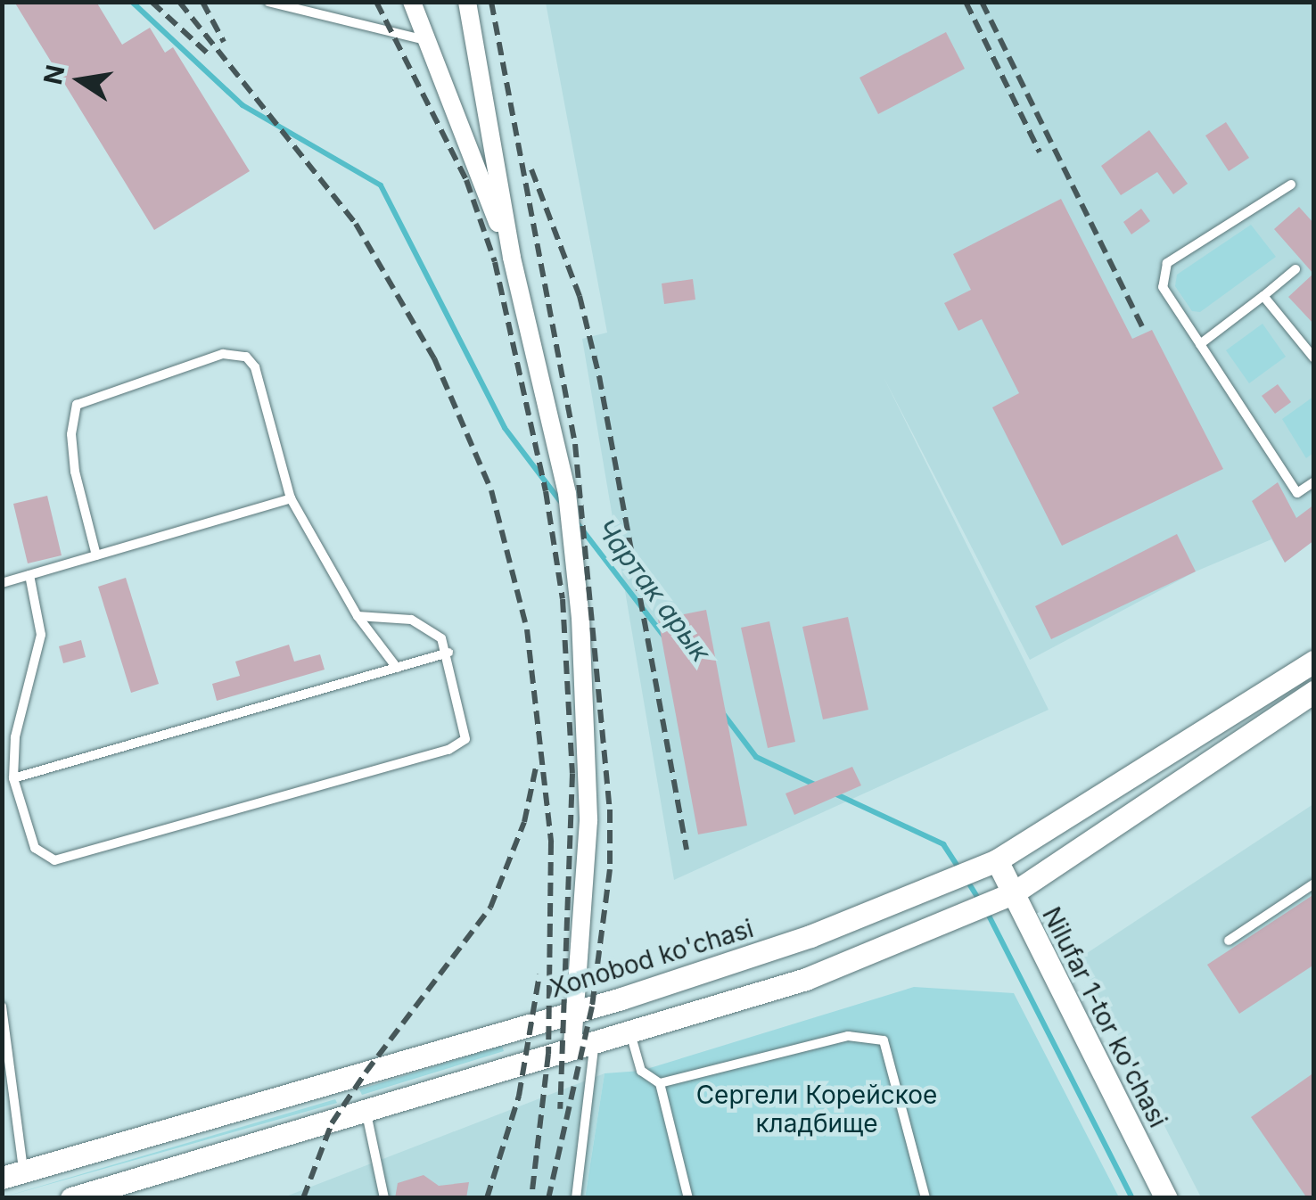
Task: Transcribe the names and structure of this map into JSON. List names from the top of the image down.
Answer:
{
  "streets": {
    "street": ["Xonobod ko'chasi", "Nilufar 1-tor ko'chasi"]
  },
  "crossings": [
    ["Xonobod ko'chasi", "Nilufar 1-tor ko'chasi"]
  ],
  "water": ["Чартак арык"],
  "parks": ["Сергели Корейское кладбище"],
  "north": "left"
}
